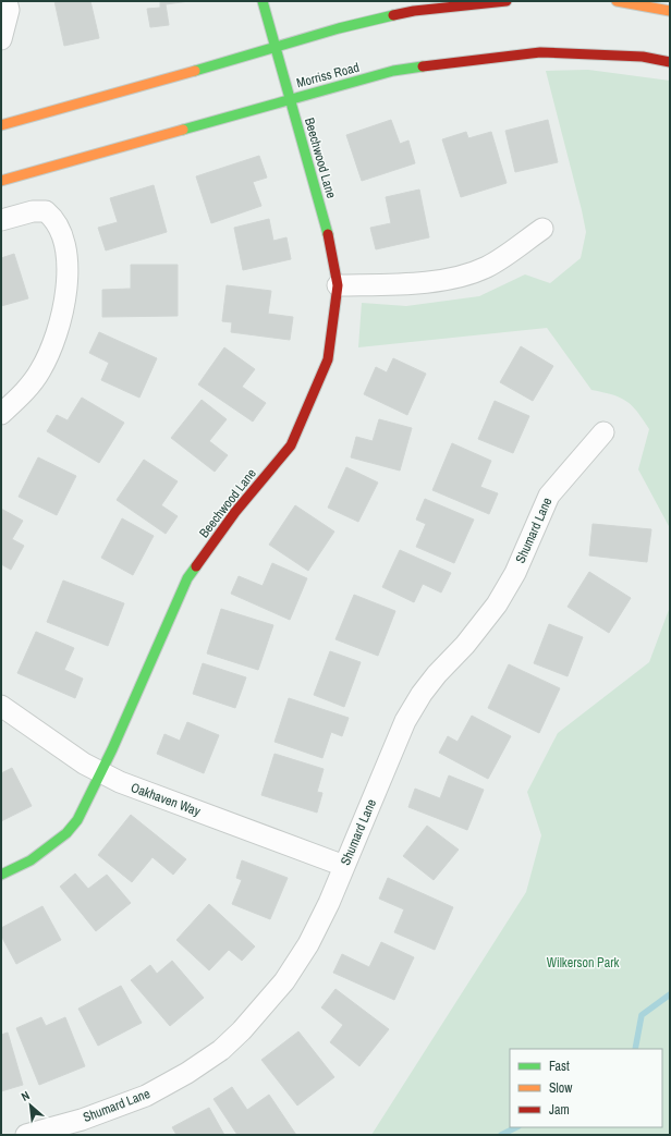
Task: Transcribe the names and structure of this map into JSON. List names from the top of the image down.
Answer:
{
  "streets": {
    "main road": ["Morriss Road", "Beechwood Lane"],
    "street": ["Shumard Lane", "Oakhaven Way"]
  },
  "crossings": [
    ["Morriss Road", "Beechwood Lane"],
    ["Beechwood Lane", "Oakhaven Way"],
    ["Shumard Lane", "Oakhaven Way"]
  ],
  "parks": ["Wilkerson Park"],
  "legend": ["Fast", "Slow", "Jam"],
  "north": "top left"
}
